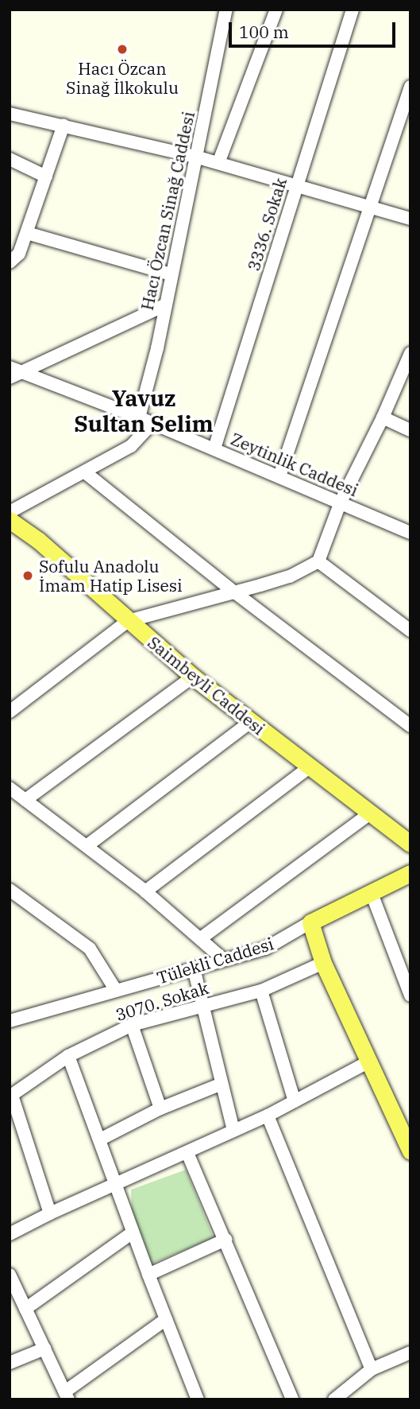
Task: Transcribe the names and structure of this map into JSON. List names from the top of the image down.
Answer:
{
  "streets": {
    "main road": ["Saimbeyli Caddesi", "Tülekli Caddesi"],
    "street": [
      "Hacı Özcan Sinağ Caddesi",
      "3336. Sokak",
      "Zeytinlik Caddesi",
      "3070. Sokak"
    ]
  },
  "crossings": [
    ["Hacı Özcan Sinağ Caddesi", "Zeytinlik Caddesi"],
    ["3336. Sokak", "Zeytinlik Caddesi"]
  ],
  "districts": ["Yavuz Sultan Selim"],
  "places": ["Hacı Özcan Sinağ İlkokulu", "Sofulu Anadolu İmam Hatip Lisesi"],
  "scale_bar": "100 m"
}
